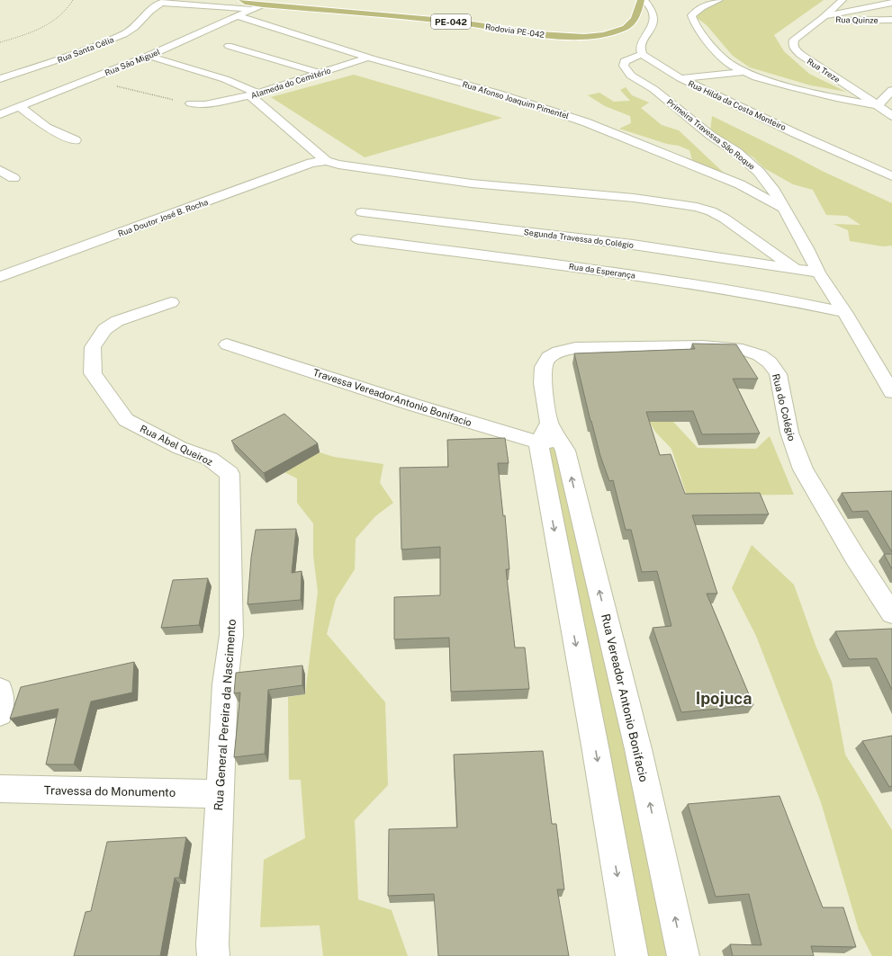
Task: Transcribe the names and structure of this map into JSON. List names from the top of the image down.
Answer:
{
  "streets": {
    "main road": ["PE-042", "Rodovia PE-042"],
    "street": [
      "Rua Quinze",
      "Rua Santa Célia",
      "Rua São Miguel",
      "Rua Treze",
      "Alameda do Cemitério",
      "Rua Afonso Joaquim Pimentel",
      "Rua Hilda da Costa Monteiro",
      "Primeira Travessa São Roque",
      "Rua Doutor José B. Rocha",
      "Segunda Travessa do Colégio",
      "Rua da Esperança",
      "Travessa VereadorAntonio Bonifacio",
      "Rua do Colégio",
      "Rua Abel Queiroz",
      "Rua Vereador Antonio Bonifacio",
      "Rua General Pereira da Nascimento",
      "Travessa do Monumento"
    ]
  },
  "crossings": [
    ["Rua Quinze", "Rua Treze"],
    ["Rodovia PE-042", "Rua São Miguel"],
    ["Rua Santa Célia", "Rua São Miguel"],
    ["Rua São Miguel", "Rua Afonso Joaquim Pimentel"],
    ["Alameda do Cemitério", "Rua Afonso Joaquim Pimentel"],
    ["Rua Afonso Joaquim Pimentel", "Primeira Travessa São Roque"],
    ["Rua Hilda da Costa Monteiro", "Primeira Travessa São Roque"],
    ["Travessa VereadorAntonio Bonifacio", "Rua do Colégio"],
    ["Travessa VereadorAntonio Bonifacio", "Rua Vereador Antonio Bonifacio"],
    ["Rua do Colégio", "Rua Vereador Antonio Bonifacio"],
    ["Rua Abel Queiroz", "Rua General Pereira da Nascimento"],
    ["Rua General Pereira da Nascimento", "Travessa do Monumento"]
  ],
  "districts": ["Ipojuca"]
}
